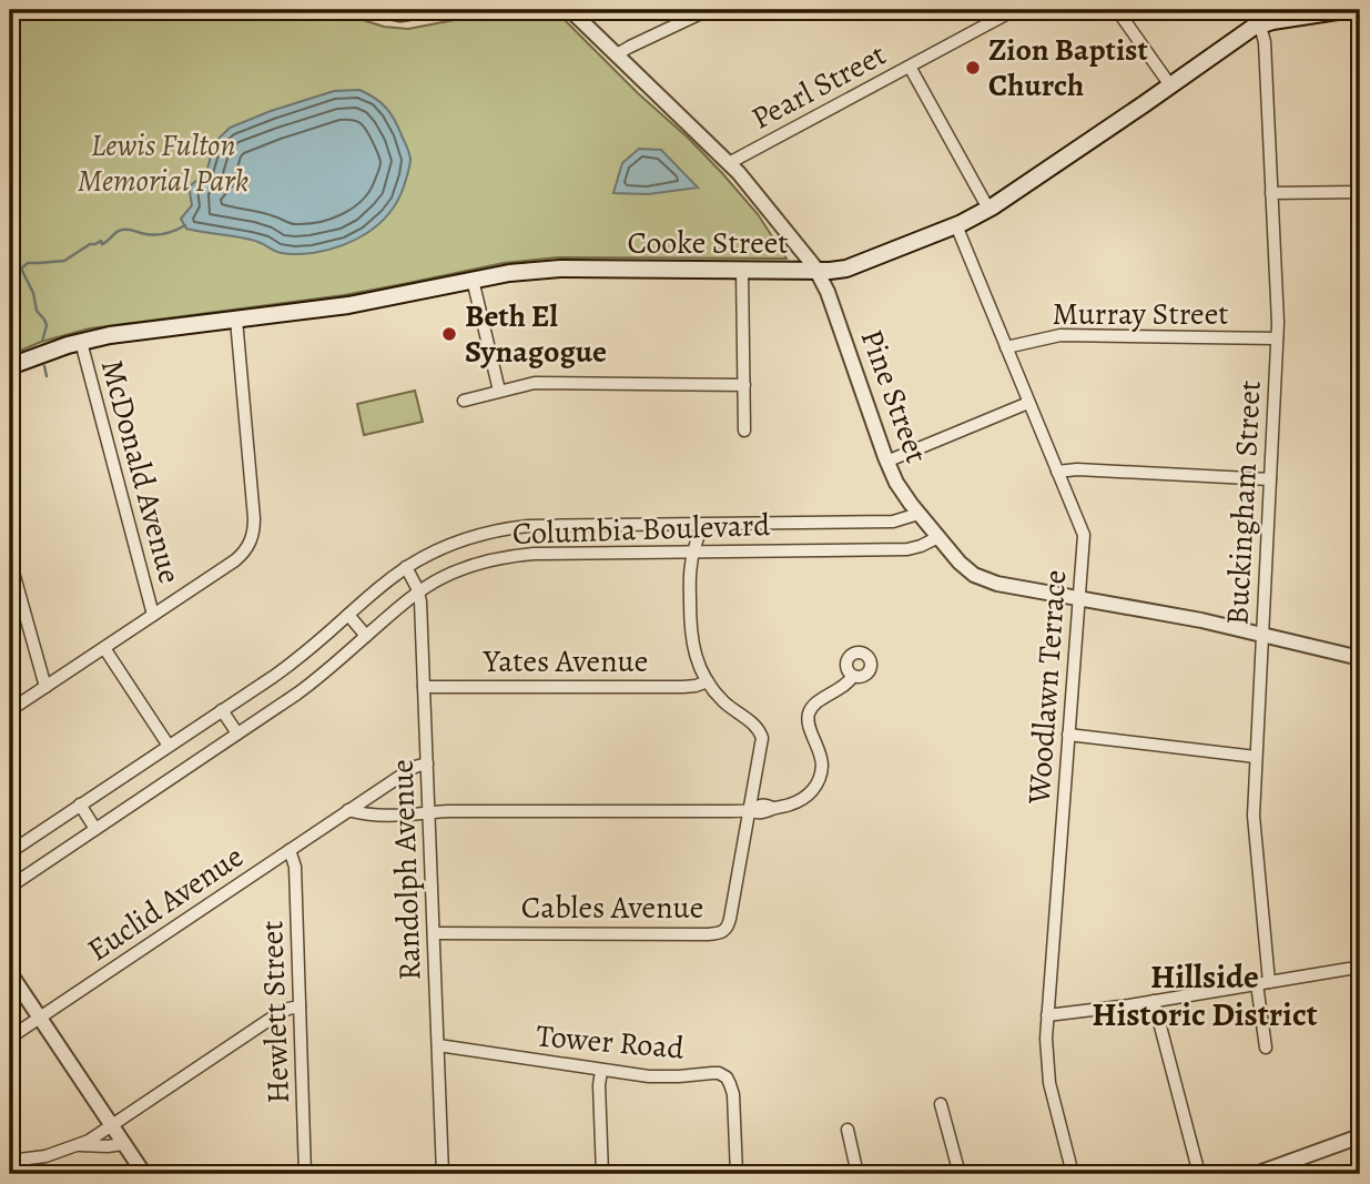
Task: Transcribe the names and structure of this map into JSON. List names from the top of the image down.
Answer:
{
  "streets": {
    "main road": ["Cooke Street"],
    "street": [
      "Pearl Street",
      "Murray Street",
      "Pine Street",
      "McDonald Avenue",
      "Buckingham Street",
      "Columbia Boulevard",
      "Yates Avenue",
      "Woodlawn Terrace",
      "Randolph Avenue",
      "Euclid Avenue",
      "Cables Avenue",
      "Hewlett Street",
      "Tower Road"
    ]
  },
  "crossings": [
    ["Pearl Street", "Pine Street"],
    ["Cooke Street", "Pine Street"],
    ["Cooke Street", "McDonald Avenue"],
    ["Cooke Street", "Buckingham Street"],
    ["Cooke Street", "Woodlawn Terrace"],
    ["Murray Street", "Buckingham Street"],
    ["Murray Street", "Woodlawn Terrace"],
    ["Pine Street", "Buckingham Street"],
    ["Pine Street", "Columbia Boulevard"],
    ["Pine Street", "Woodlawn Terrace"],
    ["Columbia Boulevard", "Randolph Avenue"],
    ["Columbia Boulevard", "Cables Avenue"],
    ["Yates Avenue", "Randolph Avenue"],
    ["Yates Avenue", "Cables Avenue"],
    ["Randolph Avenue", "Euclid Avenue"],
    ["Randolph Avenue", "Cables Avenue"],
    ["Randolph Avenue", "Tower Road"],
    ["Euclid Avenue", "Hewlett Street"]
  ],
  "districts": ["Hillside Historic District"],
  "parks": ["Lewis Fulton Memorial Park"],
  "places": ["Zion Baptist Church", "Beth El Synagogue"]
}
